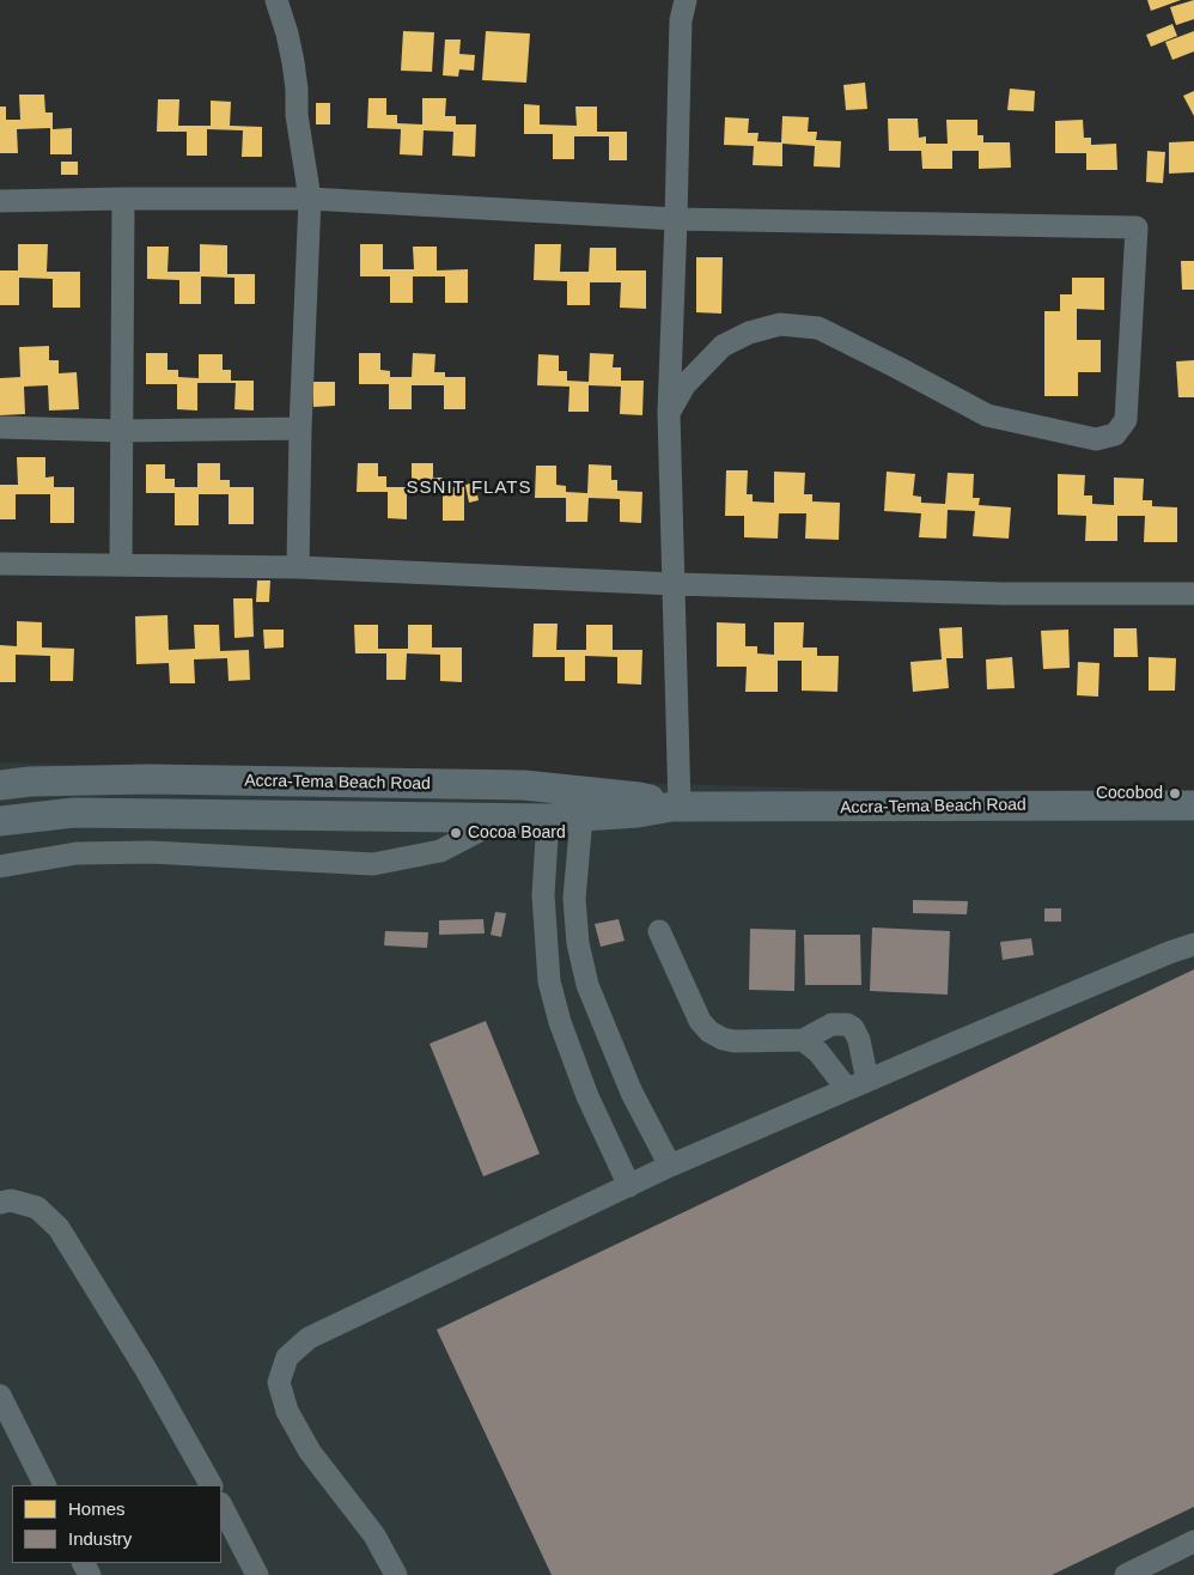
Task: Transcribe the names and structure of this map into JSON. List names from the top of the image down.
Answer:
{
  "streets": {
    "main road": ["Accra-Tema Beach Road"]
  },
  "districts": ["SSNIT FLATS"],
  "places": ["Cocobod", "Cocoa Board"],
  "legend": ["Homes", "Industry"]
}
